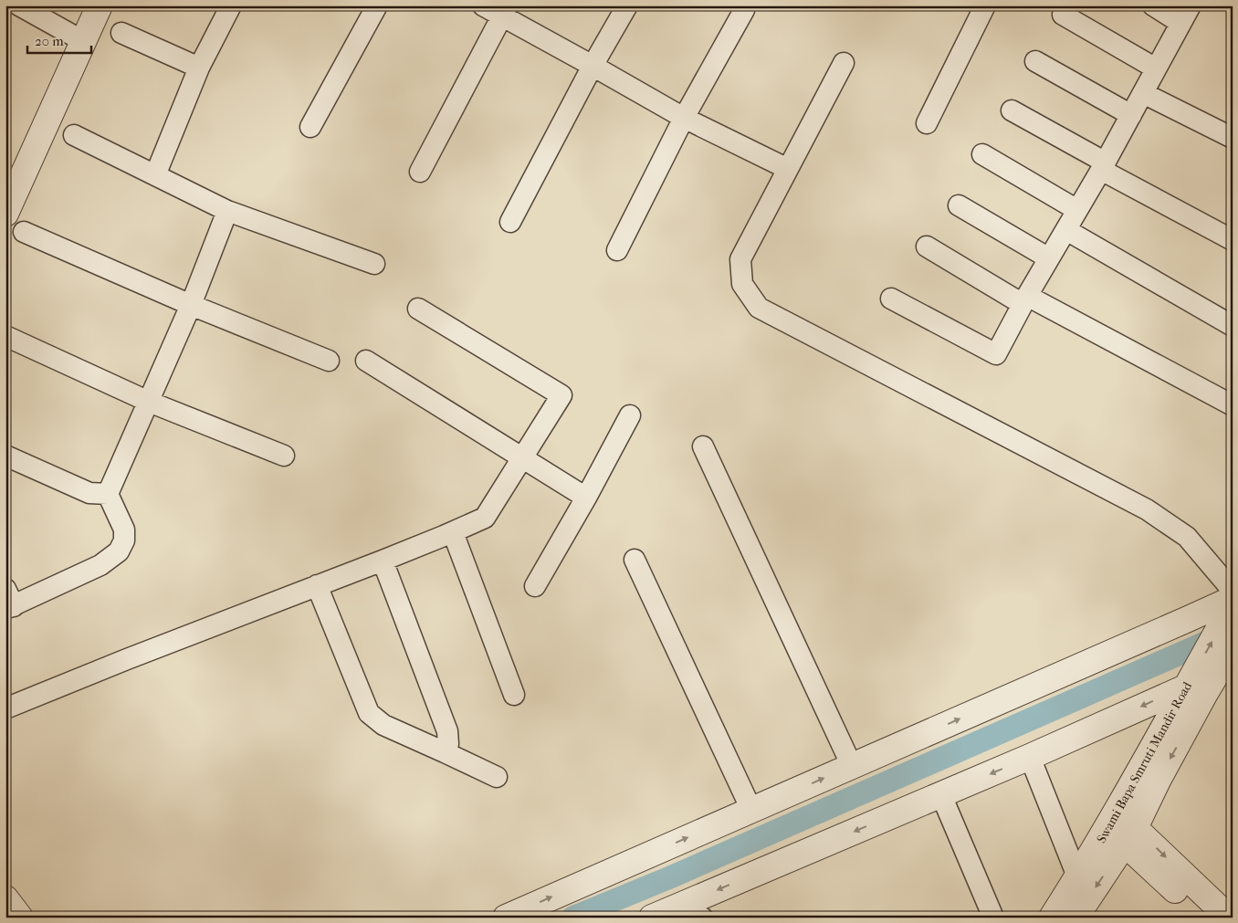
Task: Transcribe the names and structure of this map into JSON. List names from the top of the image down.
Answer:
{
  "streets": {
    "street": ["Swami Bapa Smruti Mandir Road"]
  },
  "scale_bar": "20 m"
}
